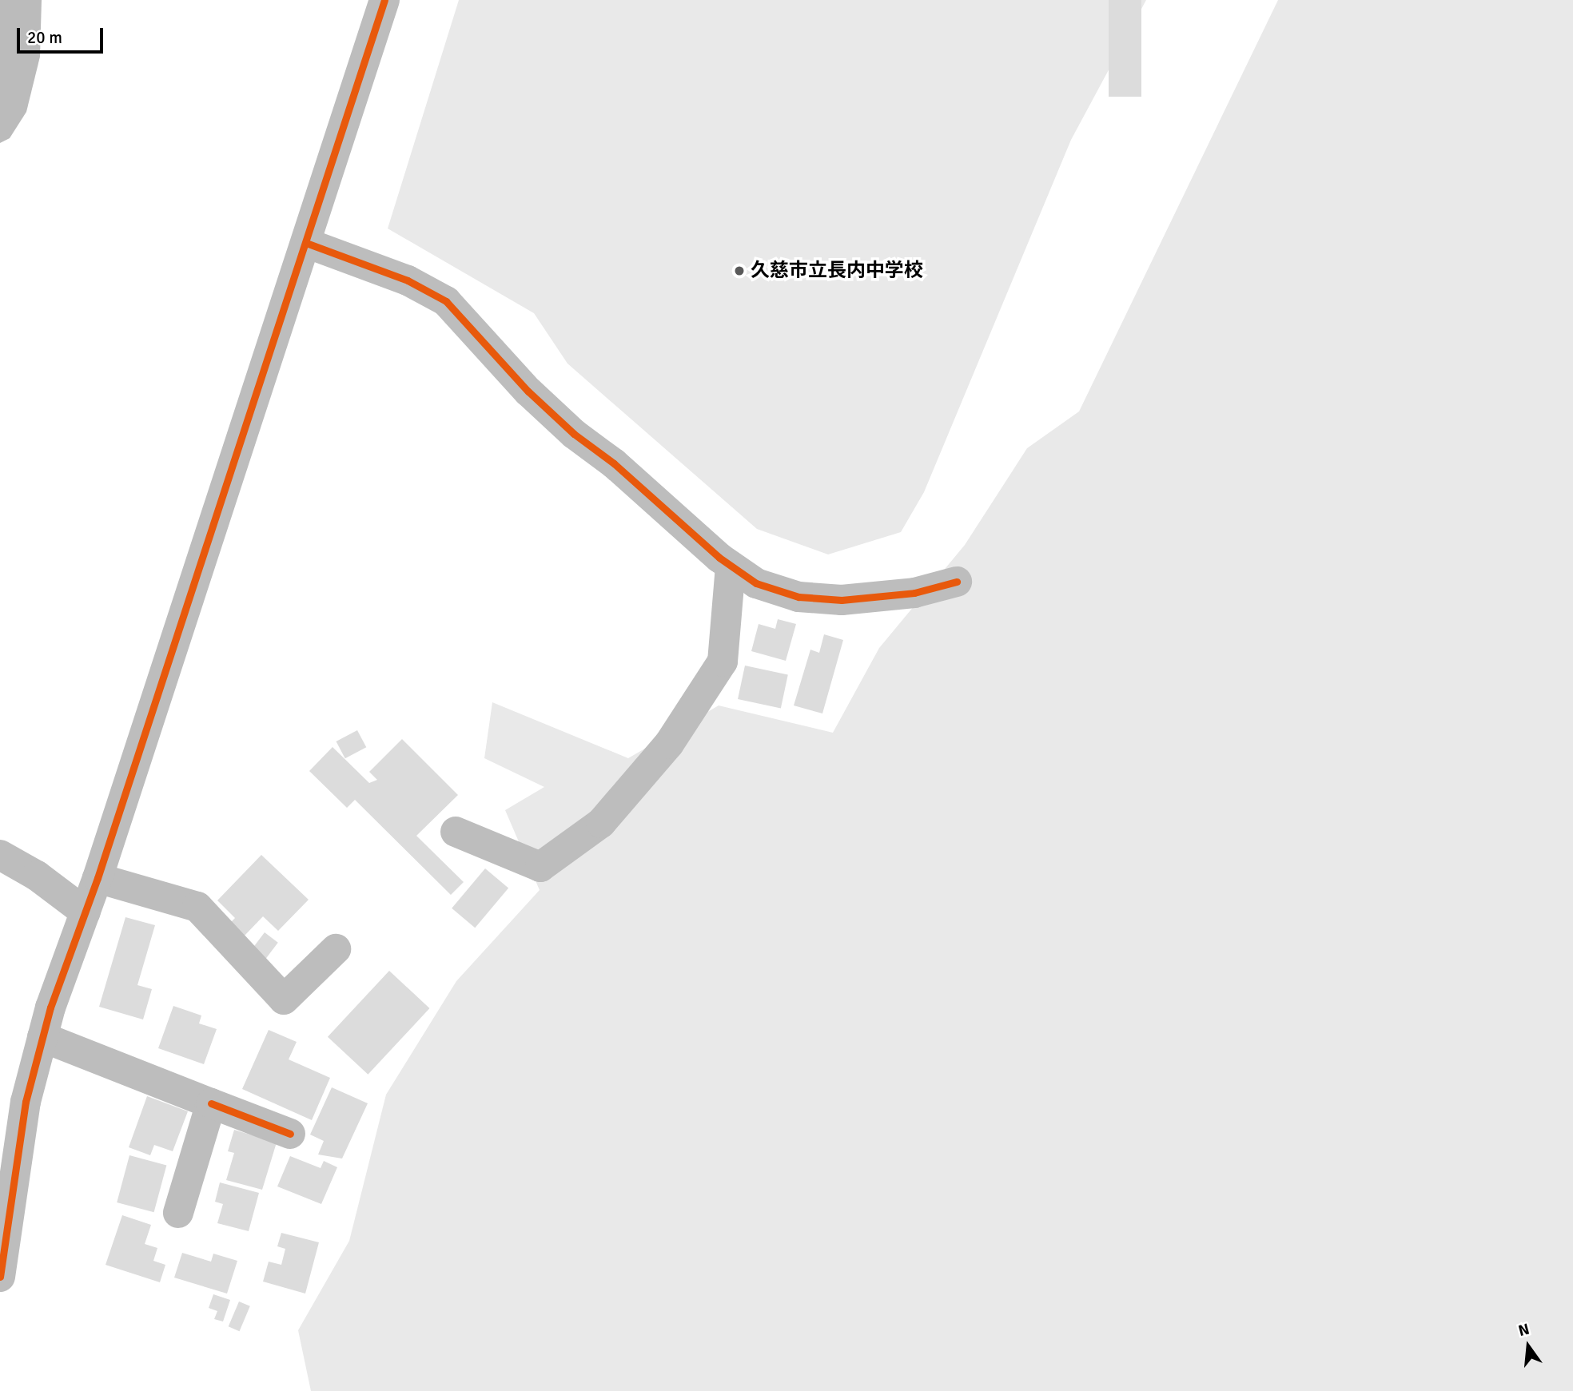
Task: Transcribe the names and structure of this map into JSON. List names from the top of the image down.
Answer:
{
  "places": ["久慈市立長内中学校"],
  "scale_bar": "20 m",
  "north": "top"
}
